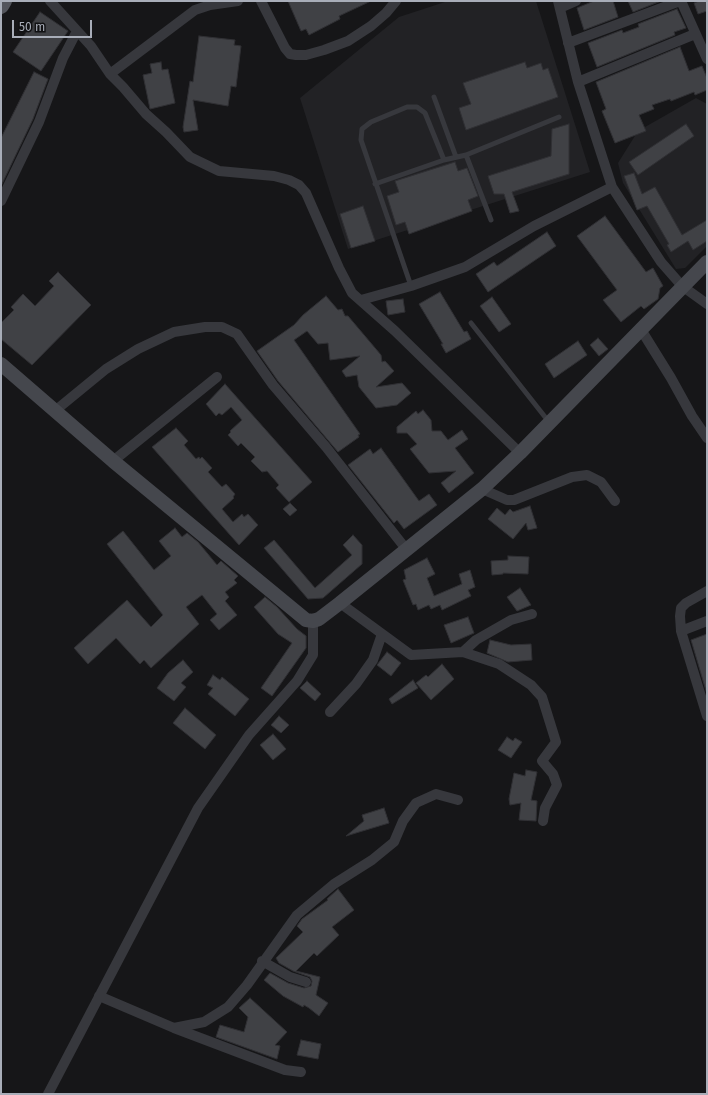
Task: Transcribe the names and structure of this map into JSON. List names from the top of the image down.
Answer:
{
  "scale_bar": "50 m"
}
